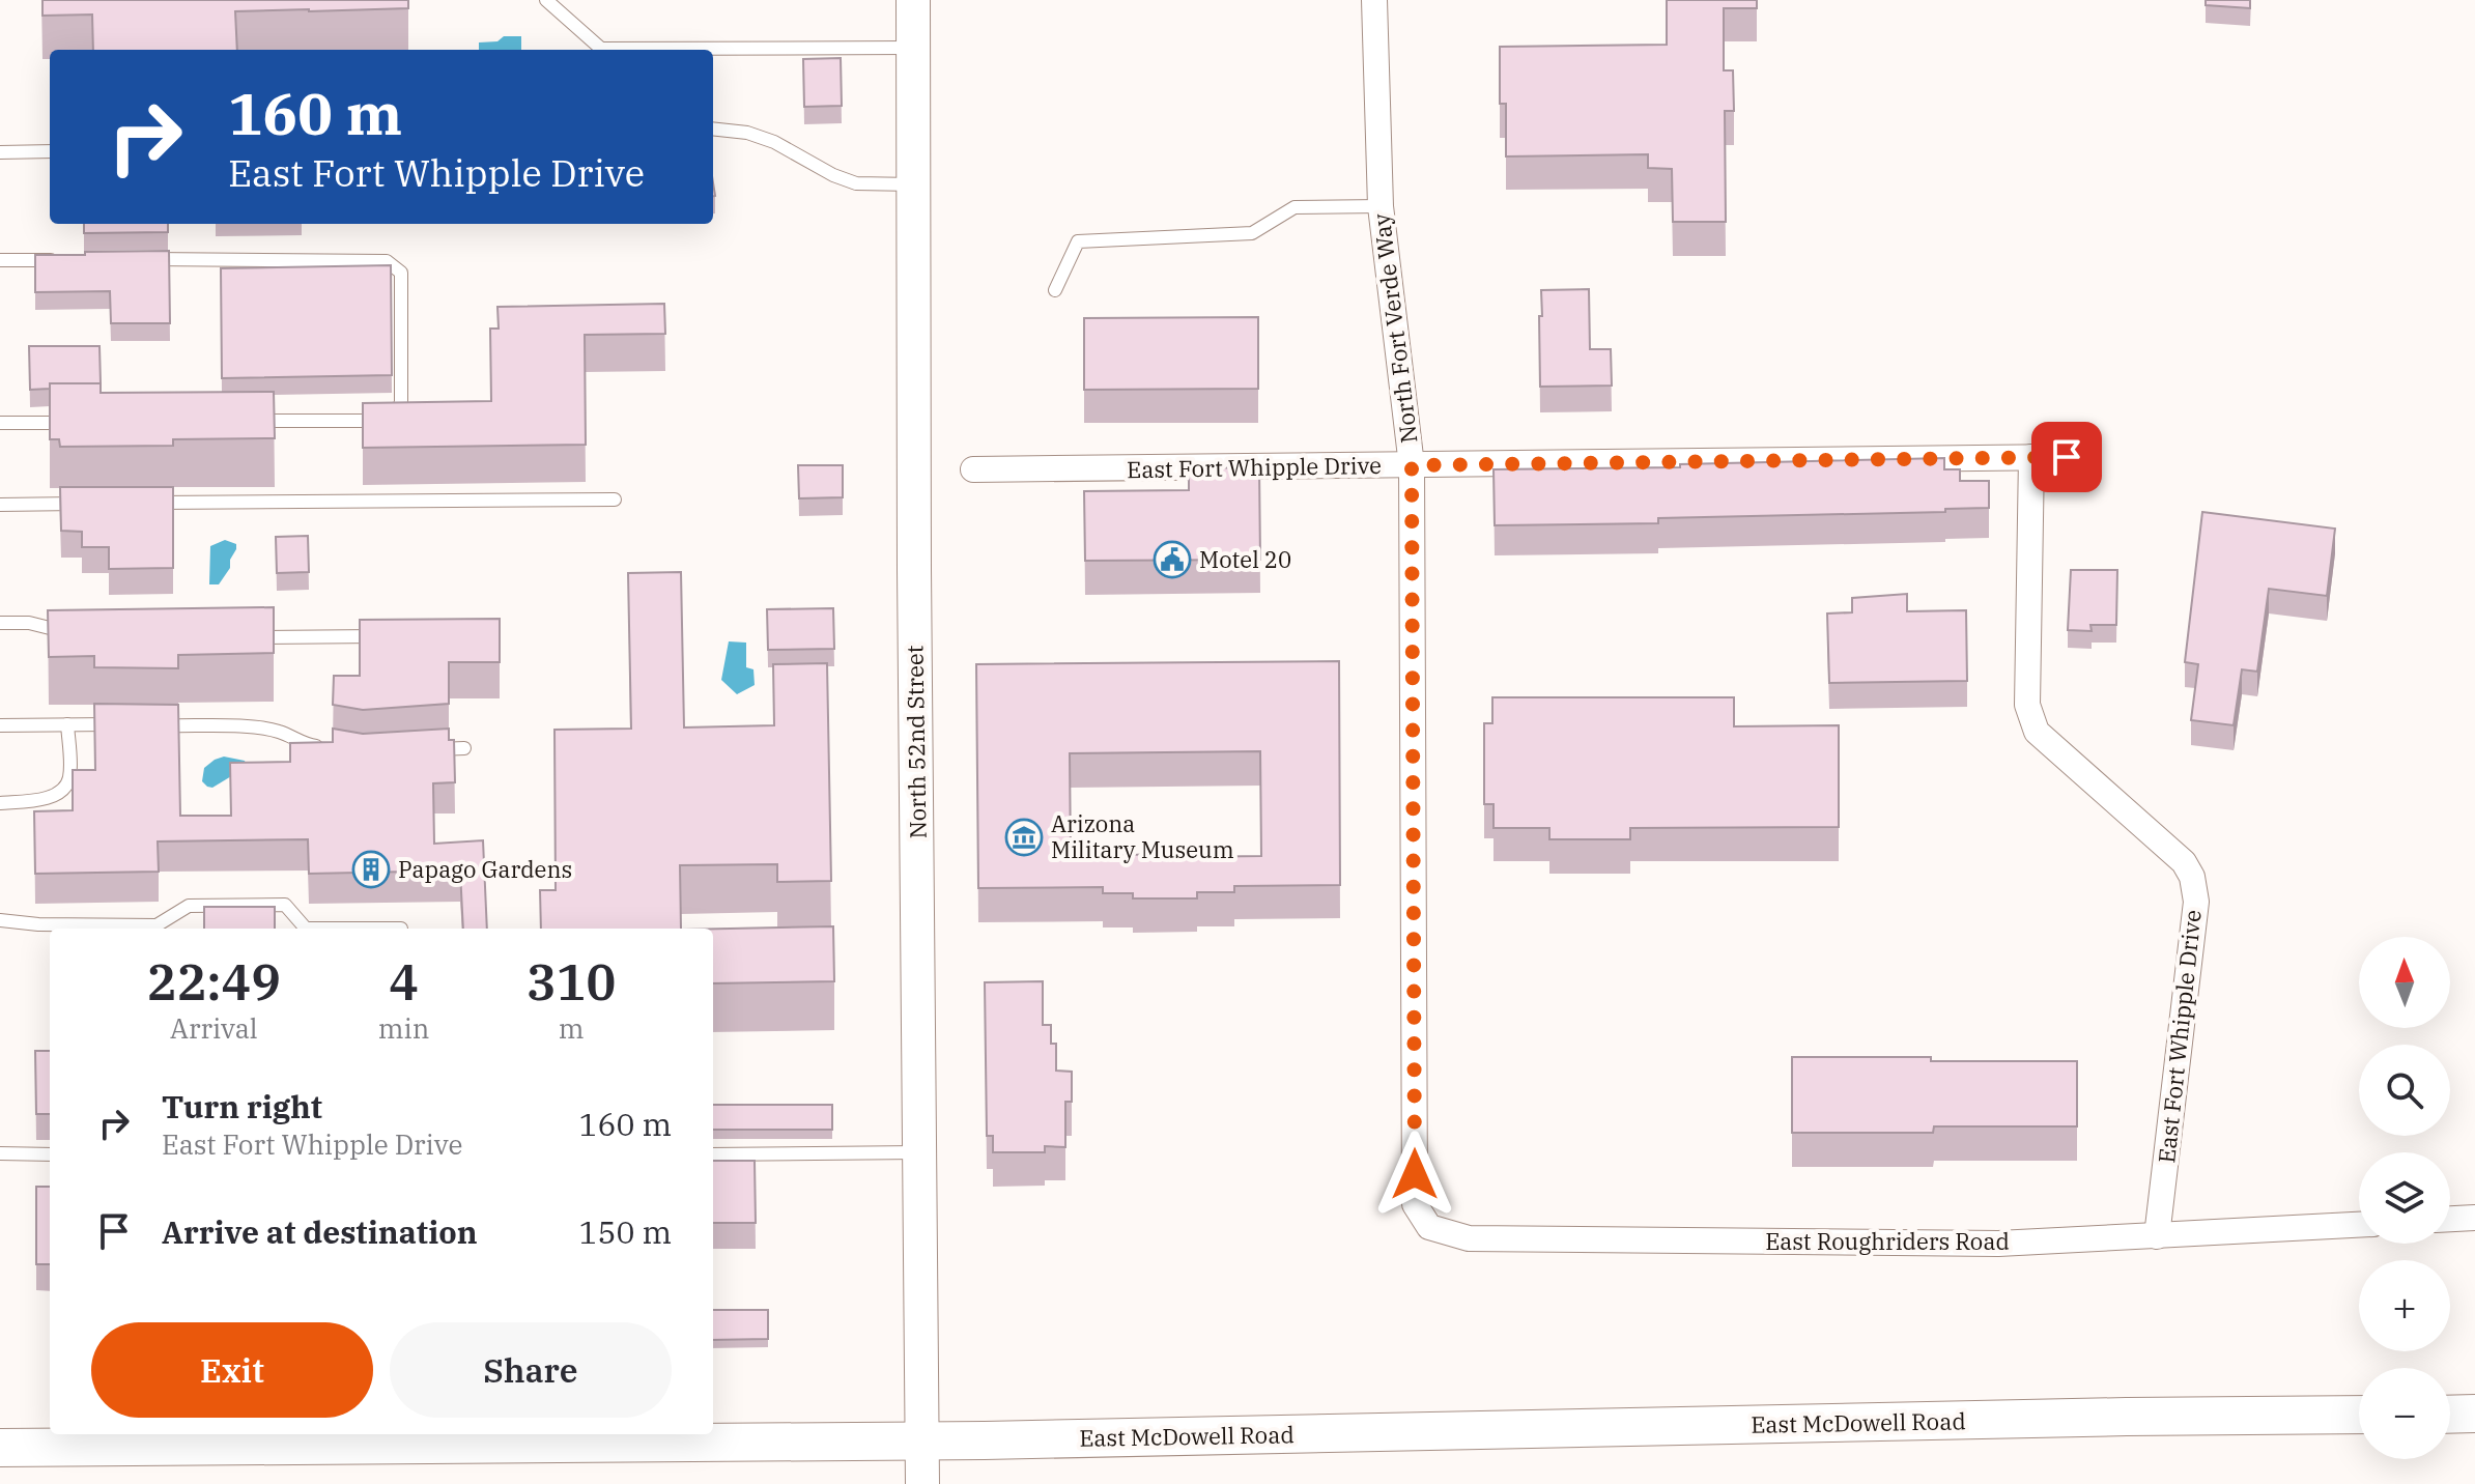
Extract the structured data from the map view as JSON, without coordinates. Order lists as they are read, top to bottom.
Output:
{
  "streets": {
    "main road": ["North 52nd Street", "East McDowell Road"],
    "street": ["North Fort Verde Way", "East Fort Whipple Drive", "East Roughriders Road"]
  },
  "crossings": [
    ["North Fort Verde Way", "East Fort Whipple Drive"],
    ["North Fort Verde Way", "East Roughriders Road"],
    ["East Fort Whipple Drive", "East Roughriders Road"],
    ["North 52nd Street", "East McDowell Road"]
  ],
  "places": {
    "public building": ["Motel 20"],
    "museum": ["Arizona Military Museum"],
    "building": ["Papago Gardens"]
  },
  "north": "top",
  "page": {
    "turn": ["160 m", "East Fort Whipple Drive"],
    "eta": [
      "22:49",
      "Arrival",
      "4",
      "min",
      "310",
      "m"
    ],
    "map_buttons": ["+", "−"],
    "list": [
      {
        "name": "Turn right",
        "note": "East Fort Whipple Drive",
        "value": "160 m"
      },
      {
        "name": "Arrive at destination",
        "value": "150 m"
      }
    ],
    "buttons": ["Exit", "Share"]
  }
}
